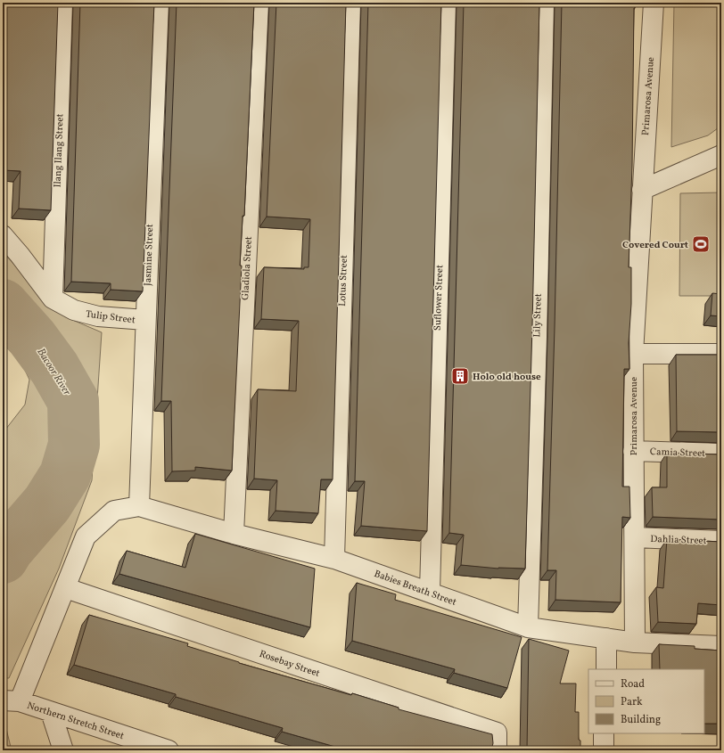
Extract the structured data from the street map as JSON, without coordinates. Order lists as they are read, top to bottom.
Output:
{
  "streets": {
    "street": [
      "Primarosa Avenue",
      "Ilang Ilang Street",
      "Jasmine Street",
      "Gladiola Street",
      "Lotus Street",
      "Suflower Street",
      "Lily Street",
      "Tulip Street",
      "Camia Street",
      "Dahlia Street",
      "Babies Breath Street",
      "Rosebay Street",
      "Northern Stretch Street"
    ]
  },
  "crossings": [
    ["Primarosa Avenue", "Camia Street"],
    ["Primarosa Avenue", "Dahlia Street"],
    ["Primarosa Avenue", "Babies Breath Street"],
    ["Ilang Ilang Street", "Tulip Street"],
    ["Jasmine Street", "Tulip Street"],
    ["Jasmine Street", "Babies Breath Street"],
    ["Gladiola Street", "Babies Breath Street"],
    ["Lotus Street", "Babies Breath Street"],
    ["Suflower Street", "Babies Breath Street"],
    ["Lily Street", "Babies Breath Street"],
    ["Babies Breath Street", "Rosebay Street"]
  ],
  "water": ["Bacoor River"],
  "places": {
    "sports": ["Covered Court"],
    "building": ["Holo old house"]
  },
  "legend": ["Road", "Park", "Building"]
}
